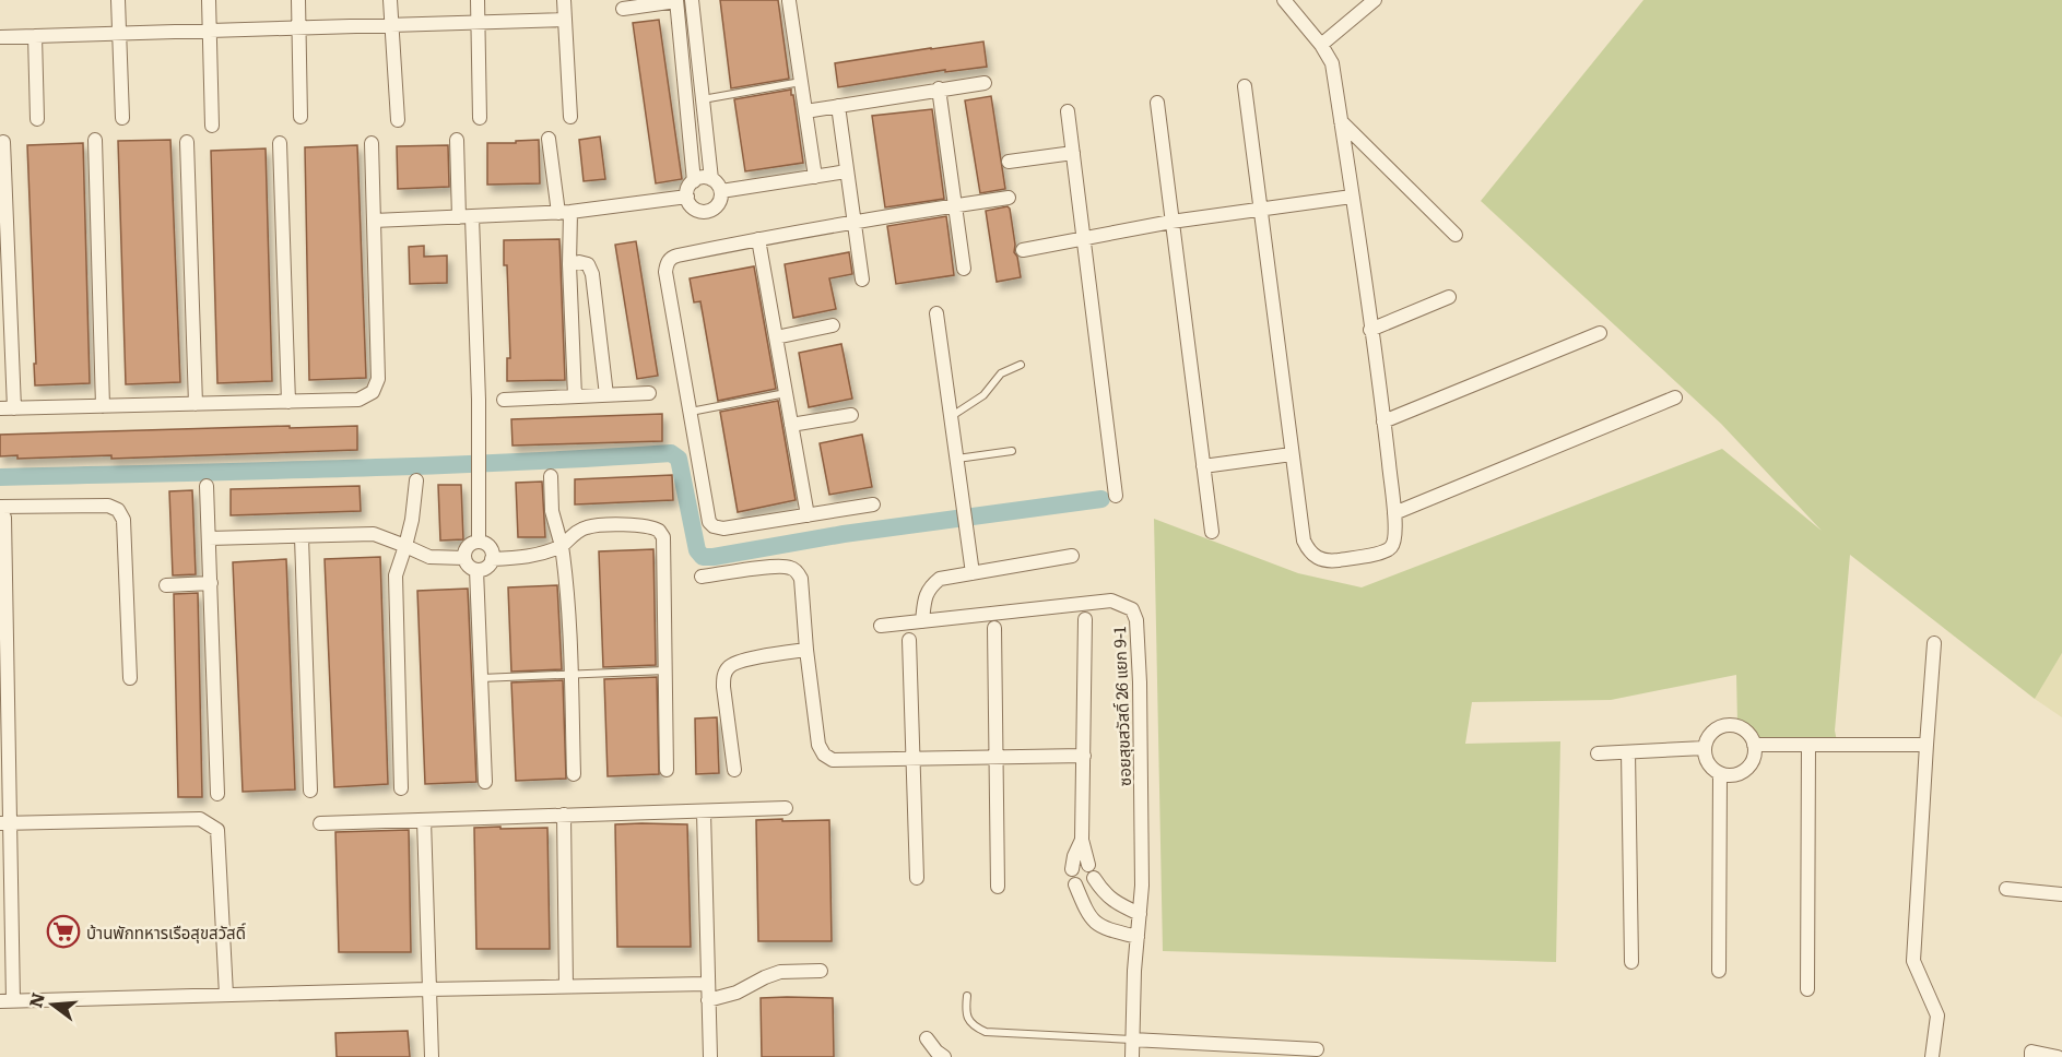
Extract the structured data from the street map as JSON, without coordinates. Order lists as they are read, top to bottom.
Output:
{
  "streets": {
    "street": ["ซอยสุขสวัสดิ์ 26 แยก 9-1"]
  },
  "places": {
    "supermarket": ["บ้านพักทหารเรือสุขสวัสดิ์"]
  },
  "north": "left"
}
